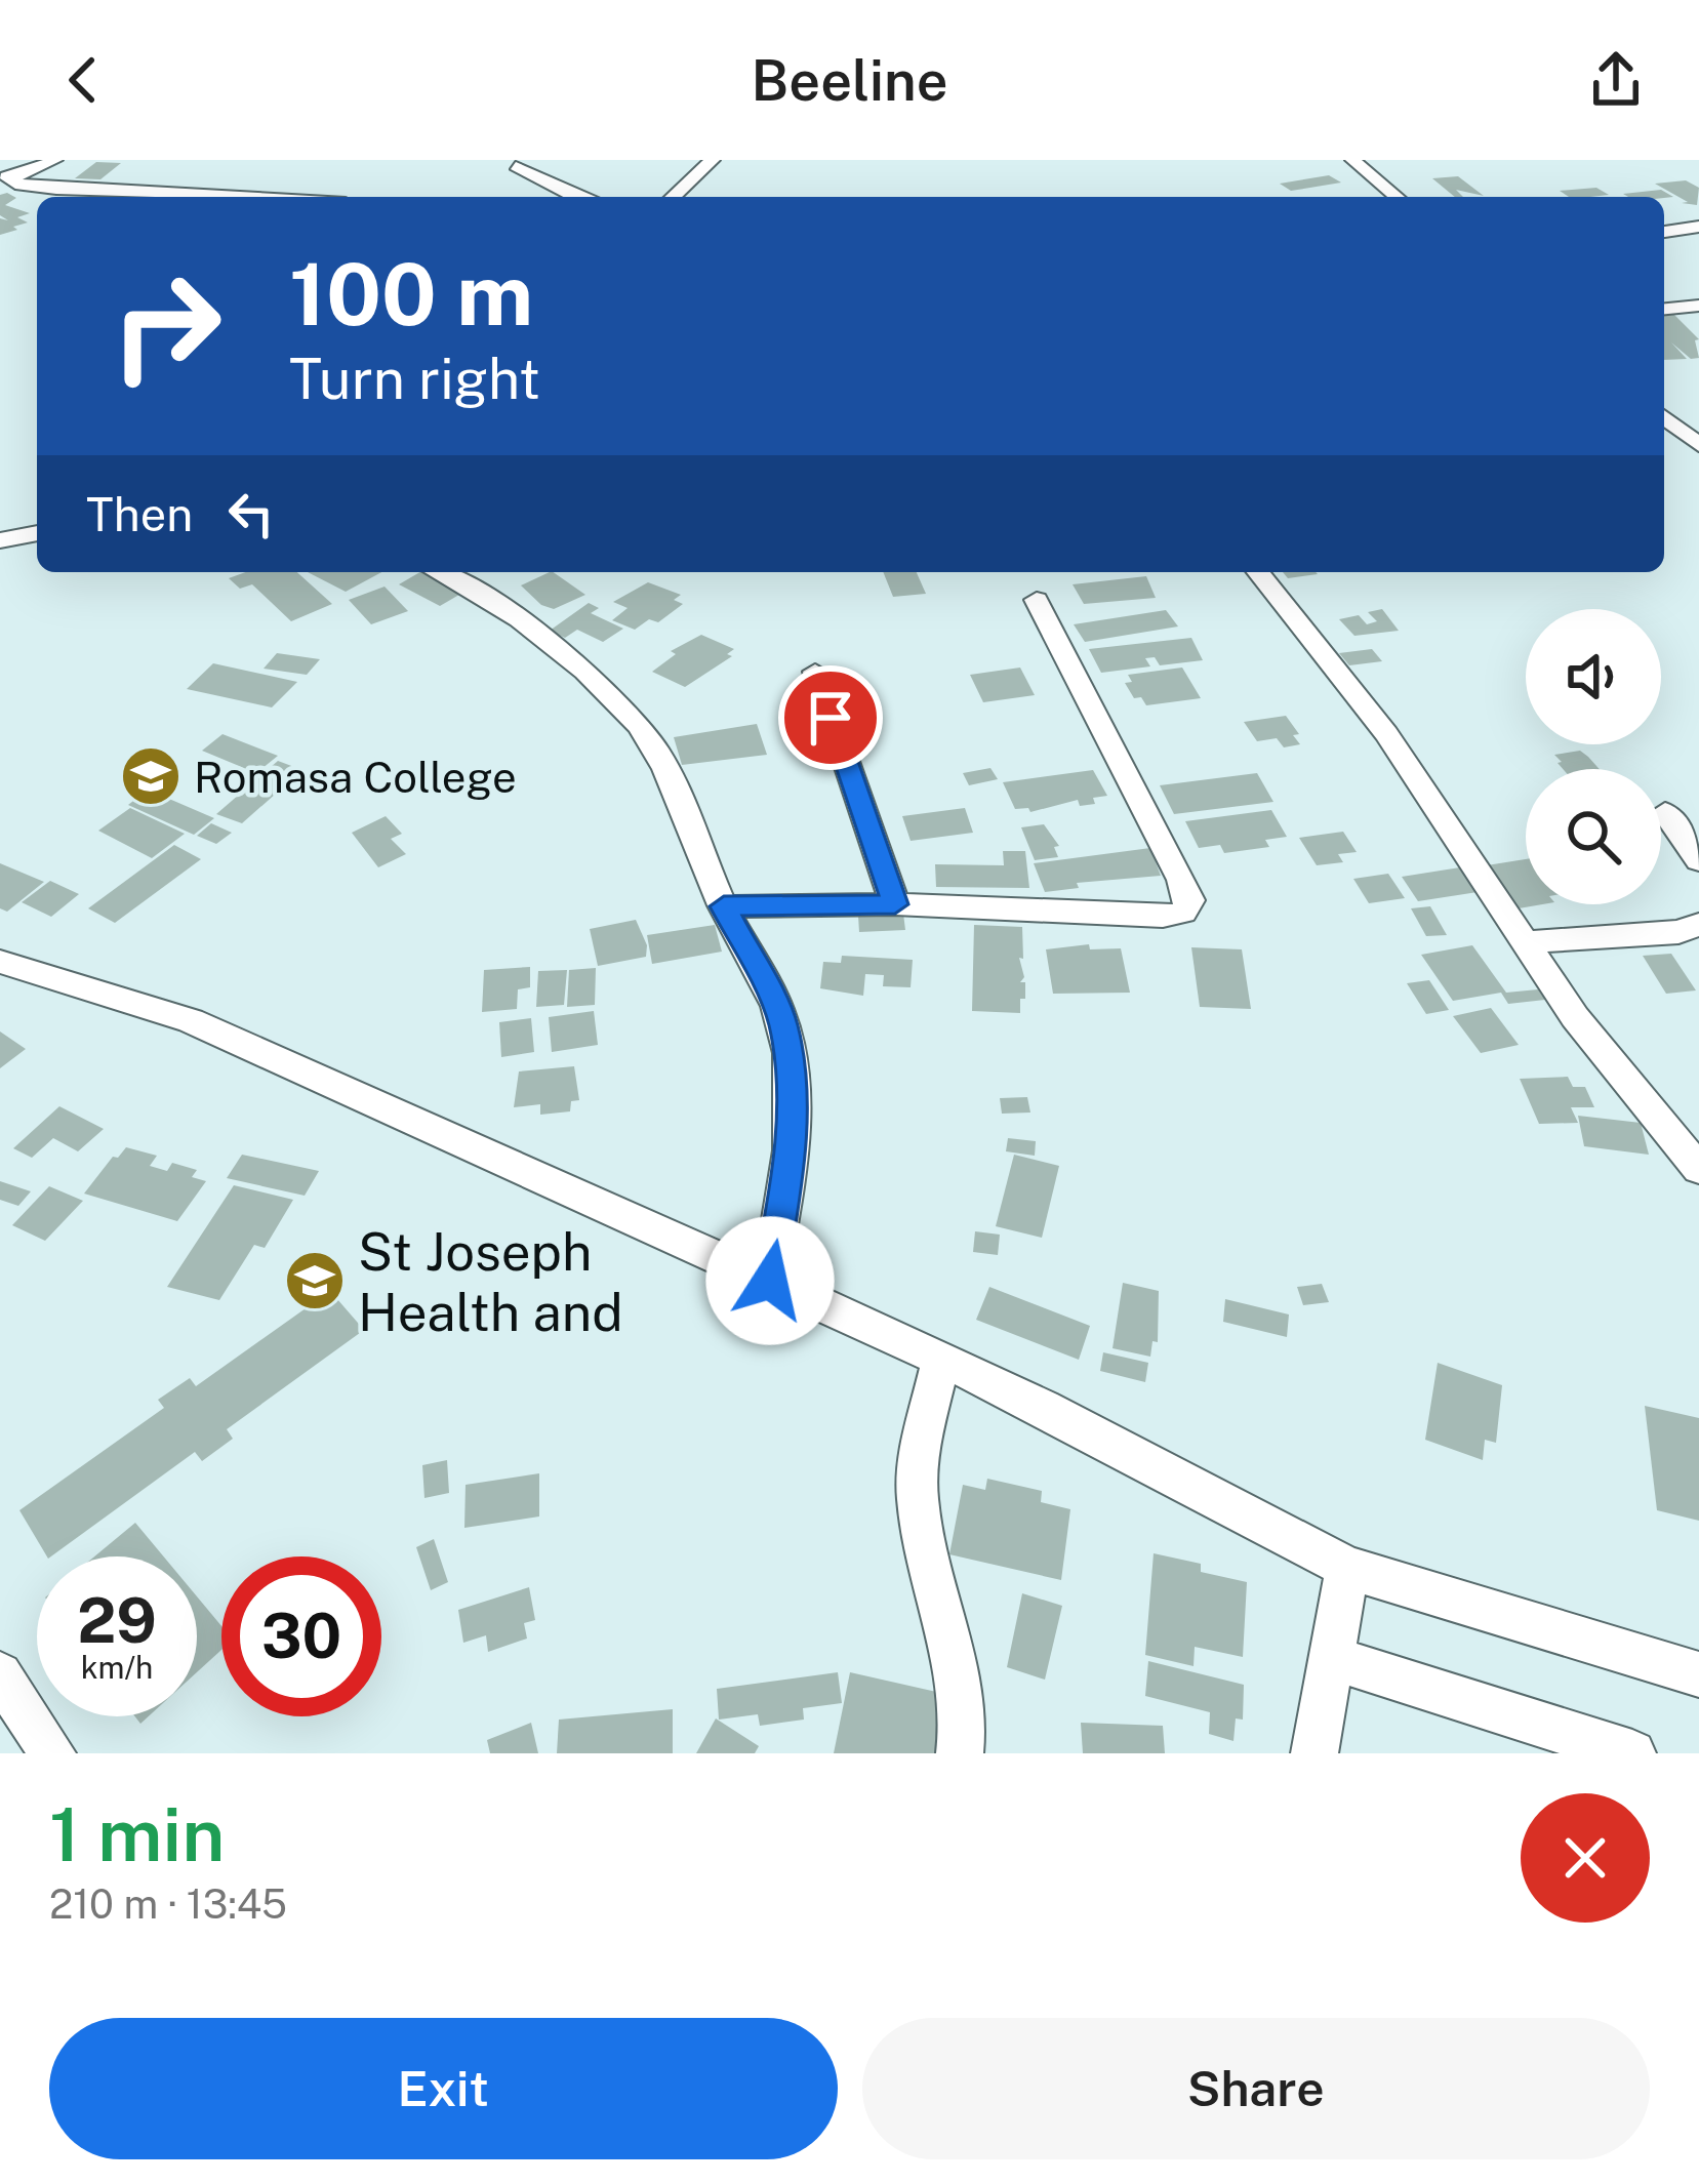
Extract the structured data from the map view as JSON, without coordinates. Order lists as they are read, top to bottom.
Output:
{
  "places": {
    "school or university": ["Romasa College", "St Joseph Health and"]
  },
  "page": {
    "header": "Beeline",
    "turn": ["100 m", "Turn right"],
    "then": "Then",
    "speed": "29 km/h",
    "limit": "30",
    "heading": ["1 min", "210 m · 13:45"],
    "buttons": ["Exit", "Share"]
  }
}
